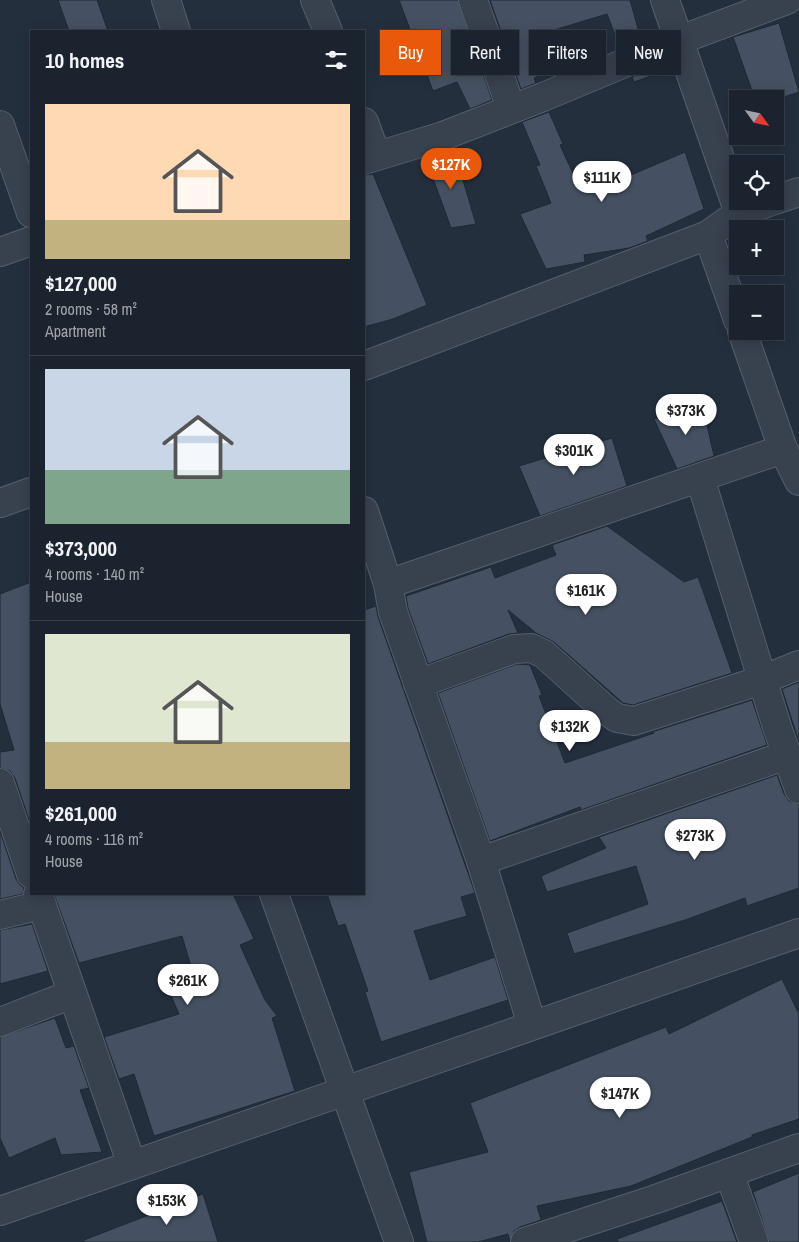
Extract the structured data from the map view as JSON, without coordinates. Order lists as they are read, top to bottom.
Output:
{
  "north": "bottom right",
  "page": {
    "chip": [
      "Buy",
      "Rent",
      "Filters",
      "New"
    ],
    "heading": "10 homes",
    "map_buttons": ["+", "−"],
    "list": [
      {
        "name": "$127,000",
        "note": "2 rooms · 58 m² · Apartment"
      },
      {
        "name": "$373,000",
        "note": "4 rooms · 140 m² · House"
      },
      {
        "name": "$261,000",
        "note": "4 rooms · 116 m² · House"
      }
    ],
    "price": [
      "$127K",
      "$111K",
      "$373K",
      "$301K",
      "$161K",
      "$132K",
      "$273K",
      "$261K",
      "$147K",
      "$153K"
    ]
  }
}
